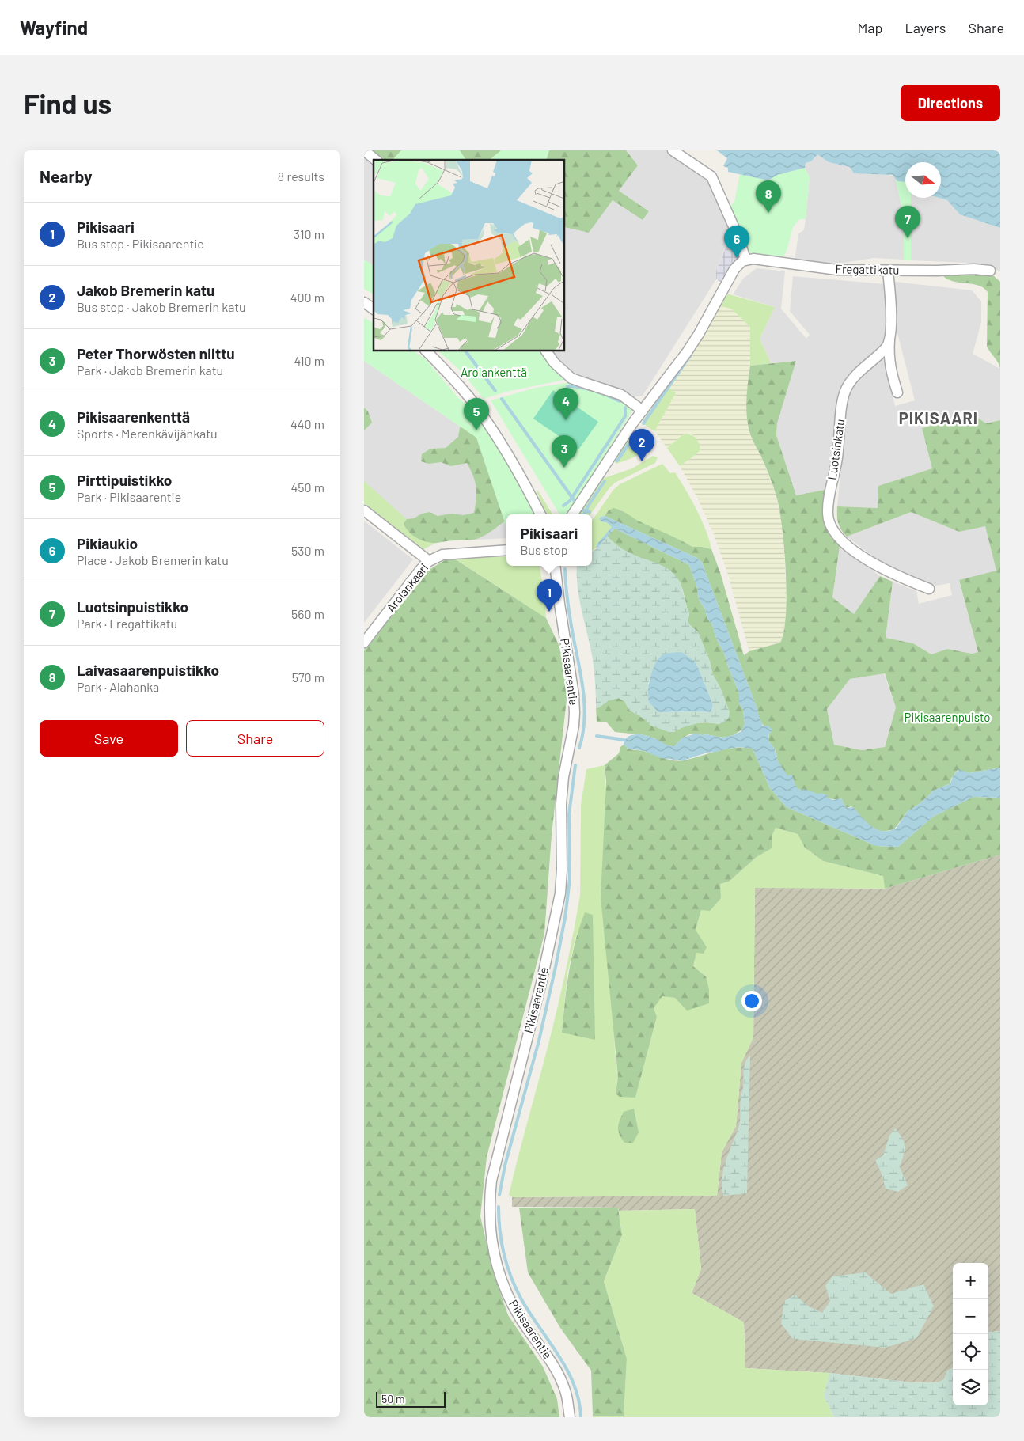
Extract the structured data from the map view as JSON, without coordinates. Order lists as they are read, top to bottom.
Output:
{
  "streets": {
    "street": [
      "Fregattikatu",
      "Luotsinkatu",
      "Arolankaari",
      "Pikisaarentie"
    ]
  },
  "districts": ["PIKISAARI"],
  "parks": ["Arolankenttä", "Pikisaarenpuisto"],
  "scale_bar": "50 m",
  "north": "right",
  "page": {
    "header": "Wayfind",
    "nav": ["Map", "Layers", "Share"],
    "buttons": [
      "Directions",
      ["Save", "Share"]
    ],
    "title": "Find us",
    "heading": ["Nearby", "8 results"],
    "pins": [
      "8",
      "7",
      "6",
      "4",
      "5",
      "2",
      "3",
      "1"
    ],
    "list": [
      {
        "mark": "1",
        "name": "Pikisaari",
        "note": "Bus stop · Pikisaarentie",
        "value": "310 m"
      },
      {
        "mark": "2",
        "name": "Jakob Bremerin katu",
        "note": "Bus stop · Jakob Bremerin katu",
        "value": "400 m"
      },
      {
        "mark": "3",
        "name": "Peter Thorwösten niittu",
        "note": "Park · Jakob Bremerin katu",
        "value": "410 m"
      },
      {
        "mark": "4",
        "name": "Pikisaarenkenttä",
        "note": "Sports · Merenkävijänkatu",
        "value": "440 m"
      },
      {
        "mark": "5",
        "name": "Pirttipuistikko",
        "note": "Park · Pikisaarentie",
        "value": "450 m"
      },
      {
        "mark": "6",
        "name": "Pikiaukio",
        "note": "Place · Jakob Bremerin katu",
        "value": "530 m"
      },
      {
        "mark": "7",
        "name": "Luotsinpuistikko",
        "note": "Park · Fregattikatu",
        "value": "560 m"
      },
      {
        "mark": "8",
        "name": "Laivasaarenpuistikko",
        "note": "Park · Alahanka",
        "value": "570 m"
      }
    ],
    "popup": ["Pikisaari", "Bus stop"],
    "map_buttons": ["+", "−"],
    "scale": "50 m"
  }
}
